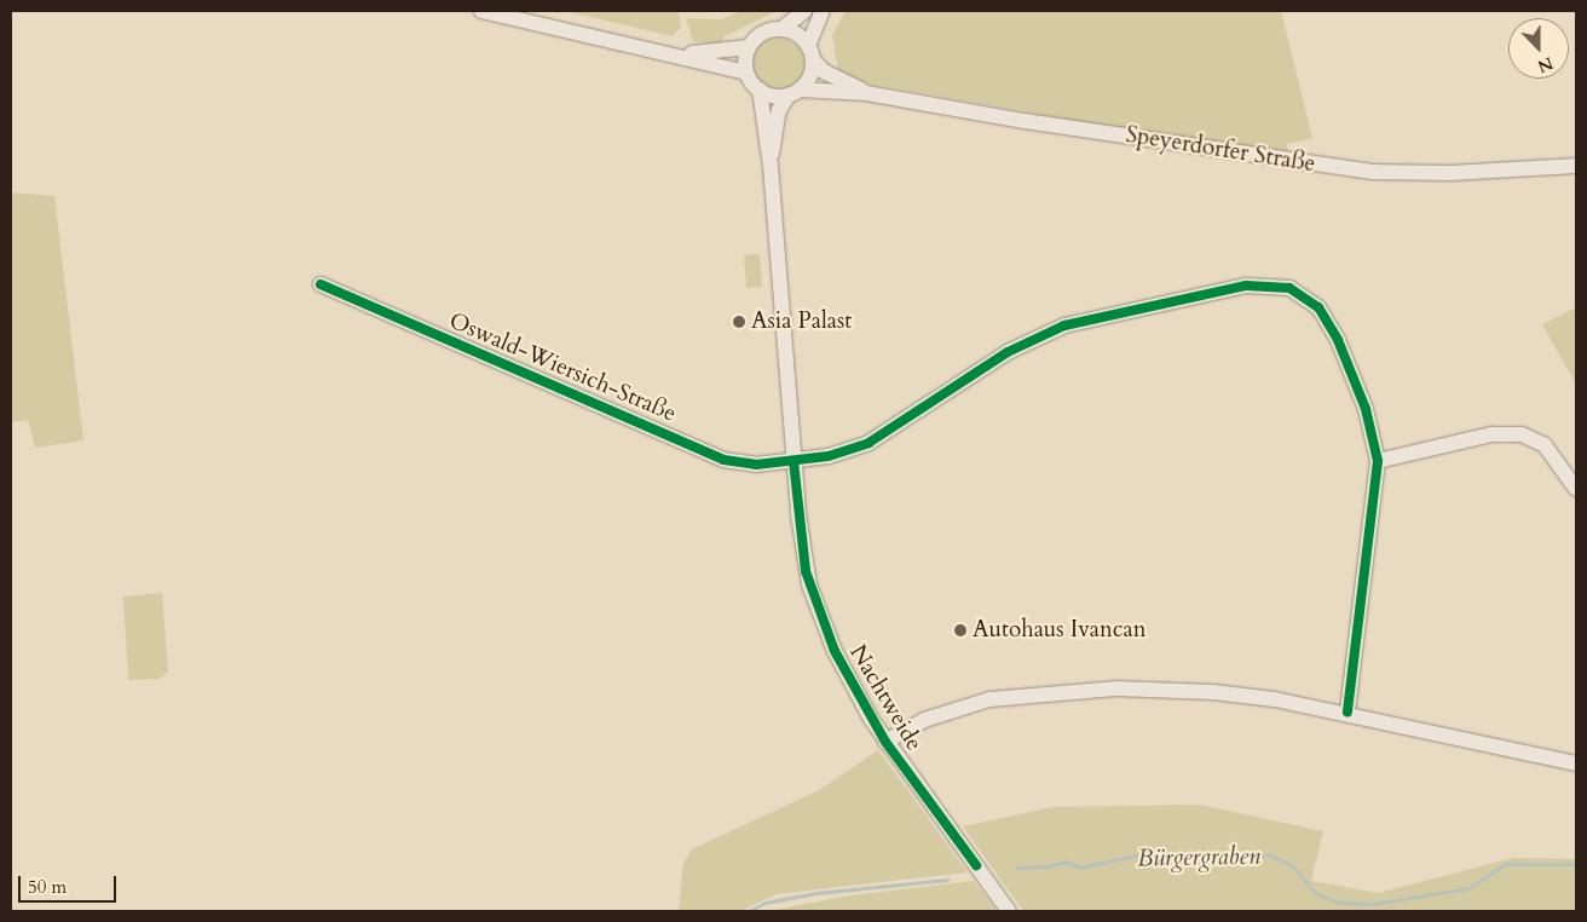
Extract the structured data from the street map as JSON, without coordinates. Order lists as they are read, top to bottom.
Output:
{
  "streets": {
    "street": ["Speyerdorfer Straße", "Oswald-Wiersich-Straße", "Nachtweide"]
  },
  "crossings": [
    ["Speyerdorfer Straße", "Nachtweide"],
    ["Oswald-Wiersich-Straße", "Nachtweide"]
  ],
  "water": ["Bürgergraben"],
  "places": ["Asia Palast", "Autohaus Ivancan"],
  "scale_bar": "50 m",
  "north": "bottom"
}
